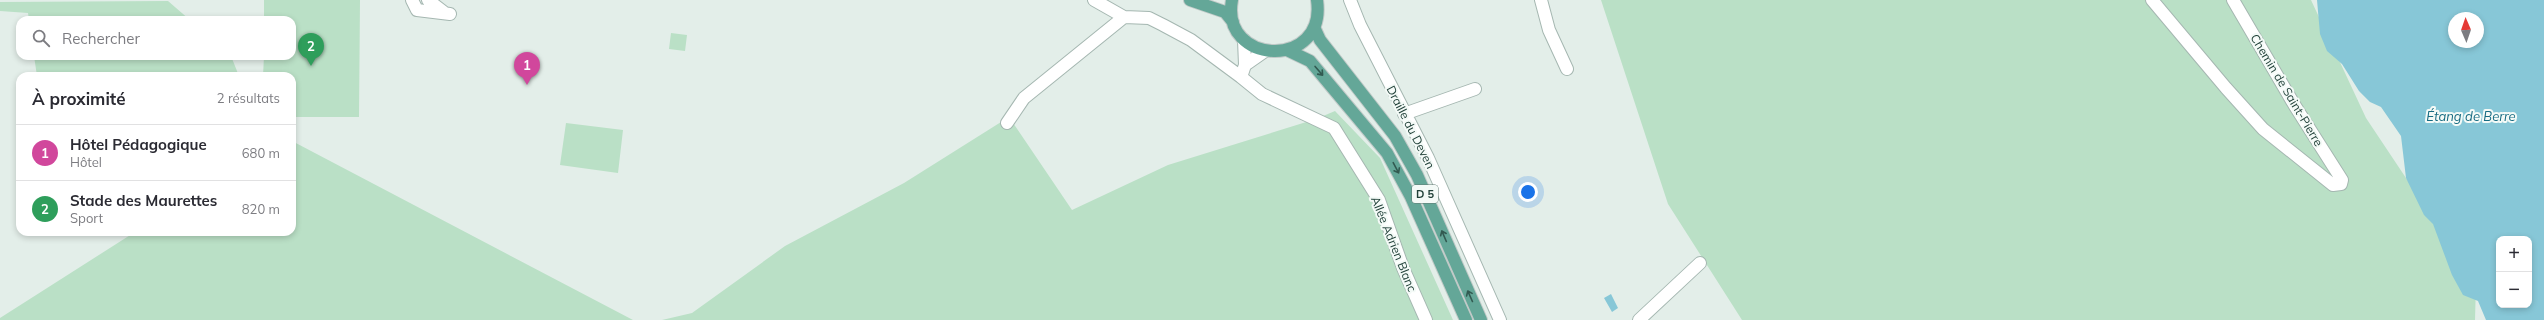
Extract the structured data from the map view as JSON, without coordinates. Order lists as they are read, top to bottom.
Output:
{
  "streets": {
    "main road": ["D 5"],
    "street": ["Chemin de Saint-Pierre", "Draille du Deven", "Allée Adrien Blanc"]
  },
  "water": ["Étang de Berre"],
  "north": "top",
  "page": {
    "search": "Rechercher",
    "pins": ["2", "1"],
    "heading": ["À proximité", "2 résultats"],
    "list": [
      {
        "mark": "1",
        "name": "Hôtel Pédagogique",
        "note": "Hôtel",
        "value": "680 m"
      },
      {
        "mark": "2",
        "name": "Stade des Maurettes",
        "note": "Sport",
        "value": "820 m"
      }
    ],
    "map_buttons": ["+", "−"]
  }
}
